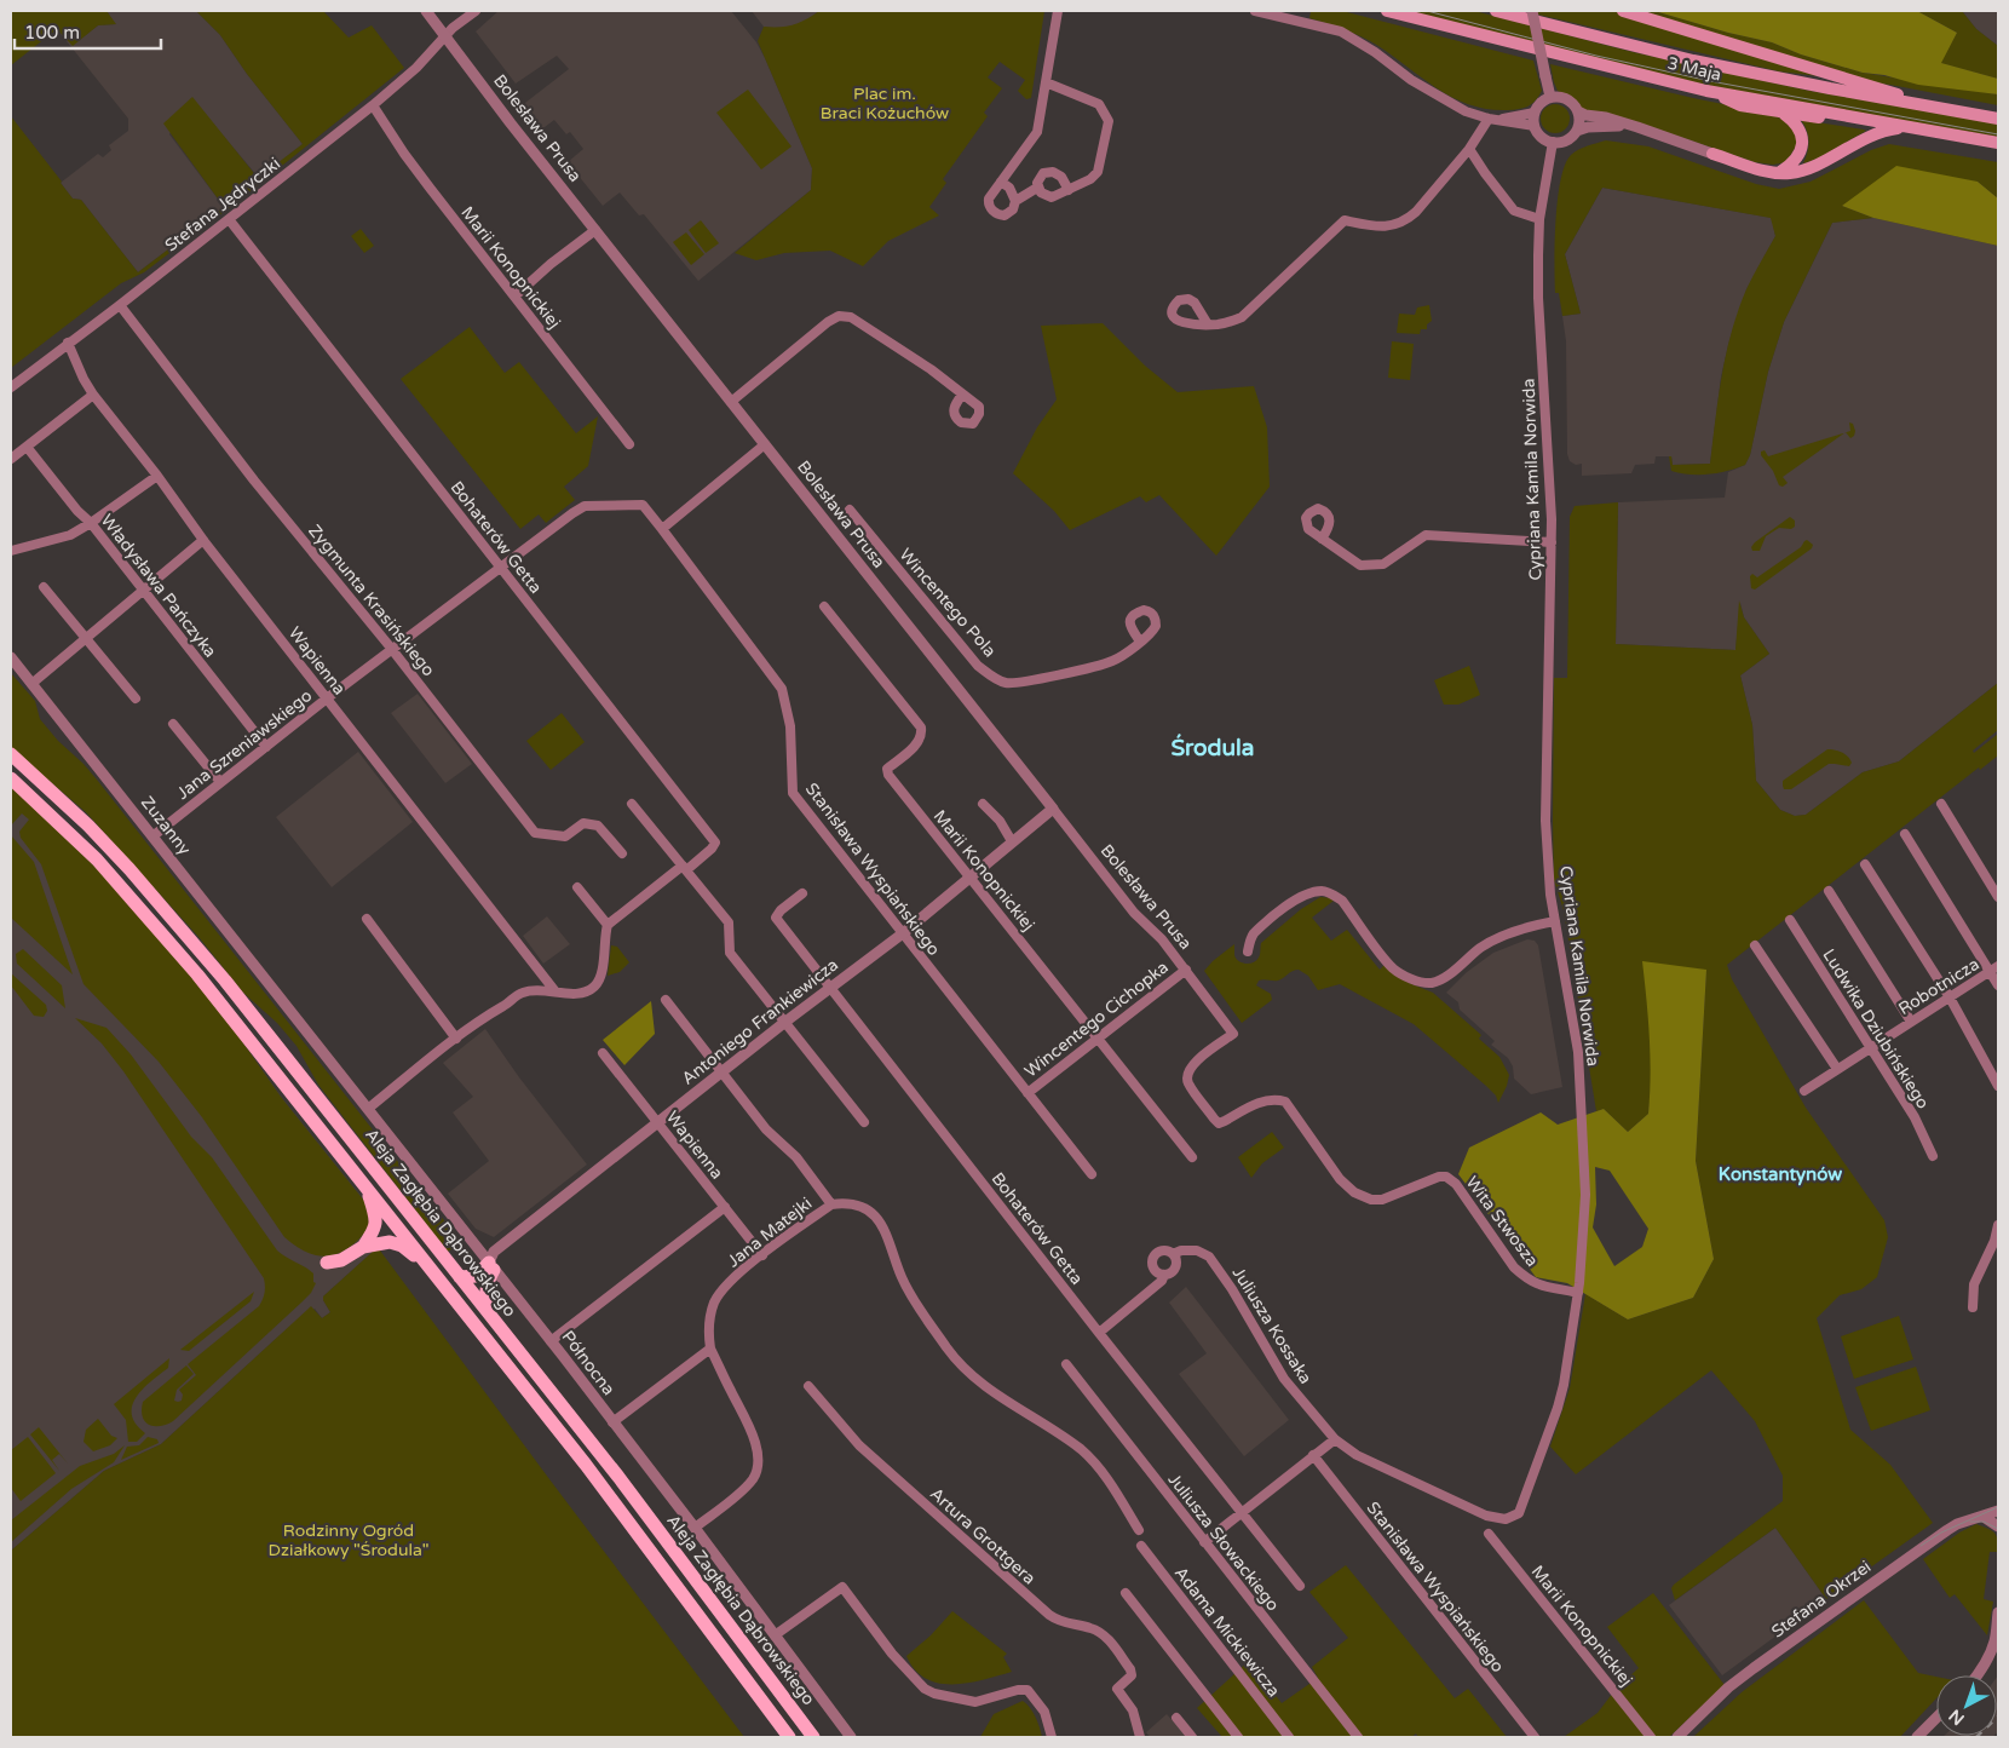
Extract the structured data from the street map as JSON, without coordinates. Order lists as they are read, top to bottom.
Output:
{
  "streets": {
    "main road": ["3 Maja", "Aleja Zagłębia Dąbrowskiego"],
    "street": [
      "Bolesława Prusa",
      "Stefana Jędryczki",
      "Marii Konopnickiej",
      "Cypriana Kamila Norwida",
      "Bohaterów Getta",
      "Władysława Pańczyka",
      "Zygmunta Krasińskiego",
      "Wincentego Pola",
      "Wapienna",
      "Jana Szreniawskiego",
      "Zuzanny",
      "Stanisława Wyspiańskiego",
      "Robotnicza",
      "Wincentego Cichopka",
      "Antoniego Frankiewicza",
      "Ludwika Dziubińskiego",
      "Wita Stwosza",
      "Jana Matejki",
      "Juliusza Kossaka",
      "Północna",
      "Artura Grottgera",
      "Juliusza Słowackiego",
      "Stefana Okrzei",
      "Adama Mickiewicza"
    ]
  },
  "crossings": [
    ["Bolesława Prusa", "Stefana Jędryczki"],
    ["Bolesława Prusa", "Wincentego Cichopka"],
    ["Bolesława Prusa", "Antoniego Frankiewicza"],
    ["Bolesława Prusa", "Wita Stwosza"],
    ["Stefana Jędryczki", "Marii Konopnickiej"],
    ["Stefana Jędryczki", "Bohaterów Getta"],
    ["Stefana Jędryczki", "Zygmunta Krasińskiego"],
    ["Stefana Jędryczki", "Wapienna"],
    ["Marii Konopnickiej", "Wincentego Cichopka"],
    ["Marii Konopnickiej", "Antoniego Frankiewicza"],
    ["Cypriana Kamila Norwida", "Wita Stwosza"],
    ["Cypriana Kamila Norwida", "Juliusza Kossaka"],
    ["Bohaterów Getta", "Jana Szreniawskiego"],
    ["Bohaterów Getta", "Stanisława Wyspiańskiego"],
    ["Bohaterów Getta", "Antoniego Frankiewicza"],
    ["Władysława Pańczyka", "Jana Szreniawskiego"],
    ["Zygmunta Krasińskiego", "Jana Szreniawskiego"],
    ["Wapienna", "Jana Szreniawskiego"],
    ["Wapienna", "Antoniego Frankiewicza"],
    ["Wapienna", "Jana Matejki"],
    ["Jana Szreniawskiego", "Zuzanny"],
    ["Jana Szreniawskiego", "Stanisława Wyspiańskiego"],
    ["Zuzanny", "Północna"],
    ["Stanisława Wyspiańskiego", "Wincentego Cichopka"],
    ["Stanisława Wyspiańskiego", "Antoniego Frankiewicza"],
    ["Robotnicza", "Ludwika Dziubińskiego"],
    ["Antoniego Frankiewicza", "Północna"],
    ["Jana Matejki", "Północna"]
  ],
  "districts": ["Środula", "Konstantynów"],
  "parks": ["Plac im. Braci Kożuchów", "Rodzinny Ogród Działkowy \"Środula\""],
  "scale_bar": "100 m",
  "north": "bottom left"
}
